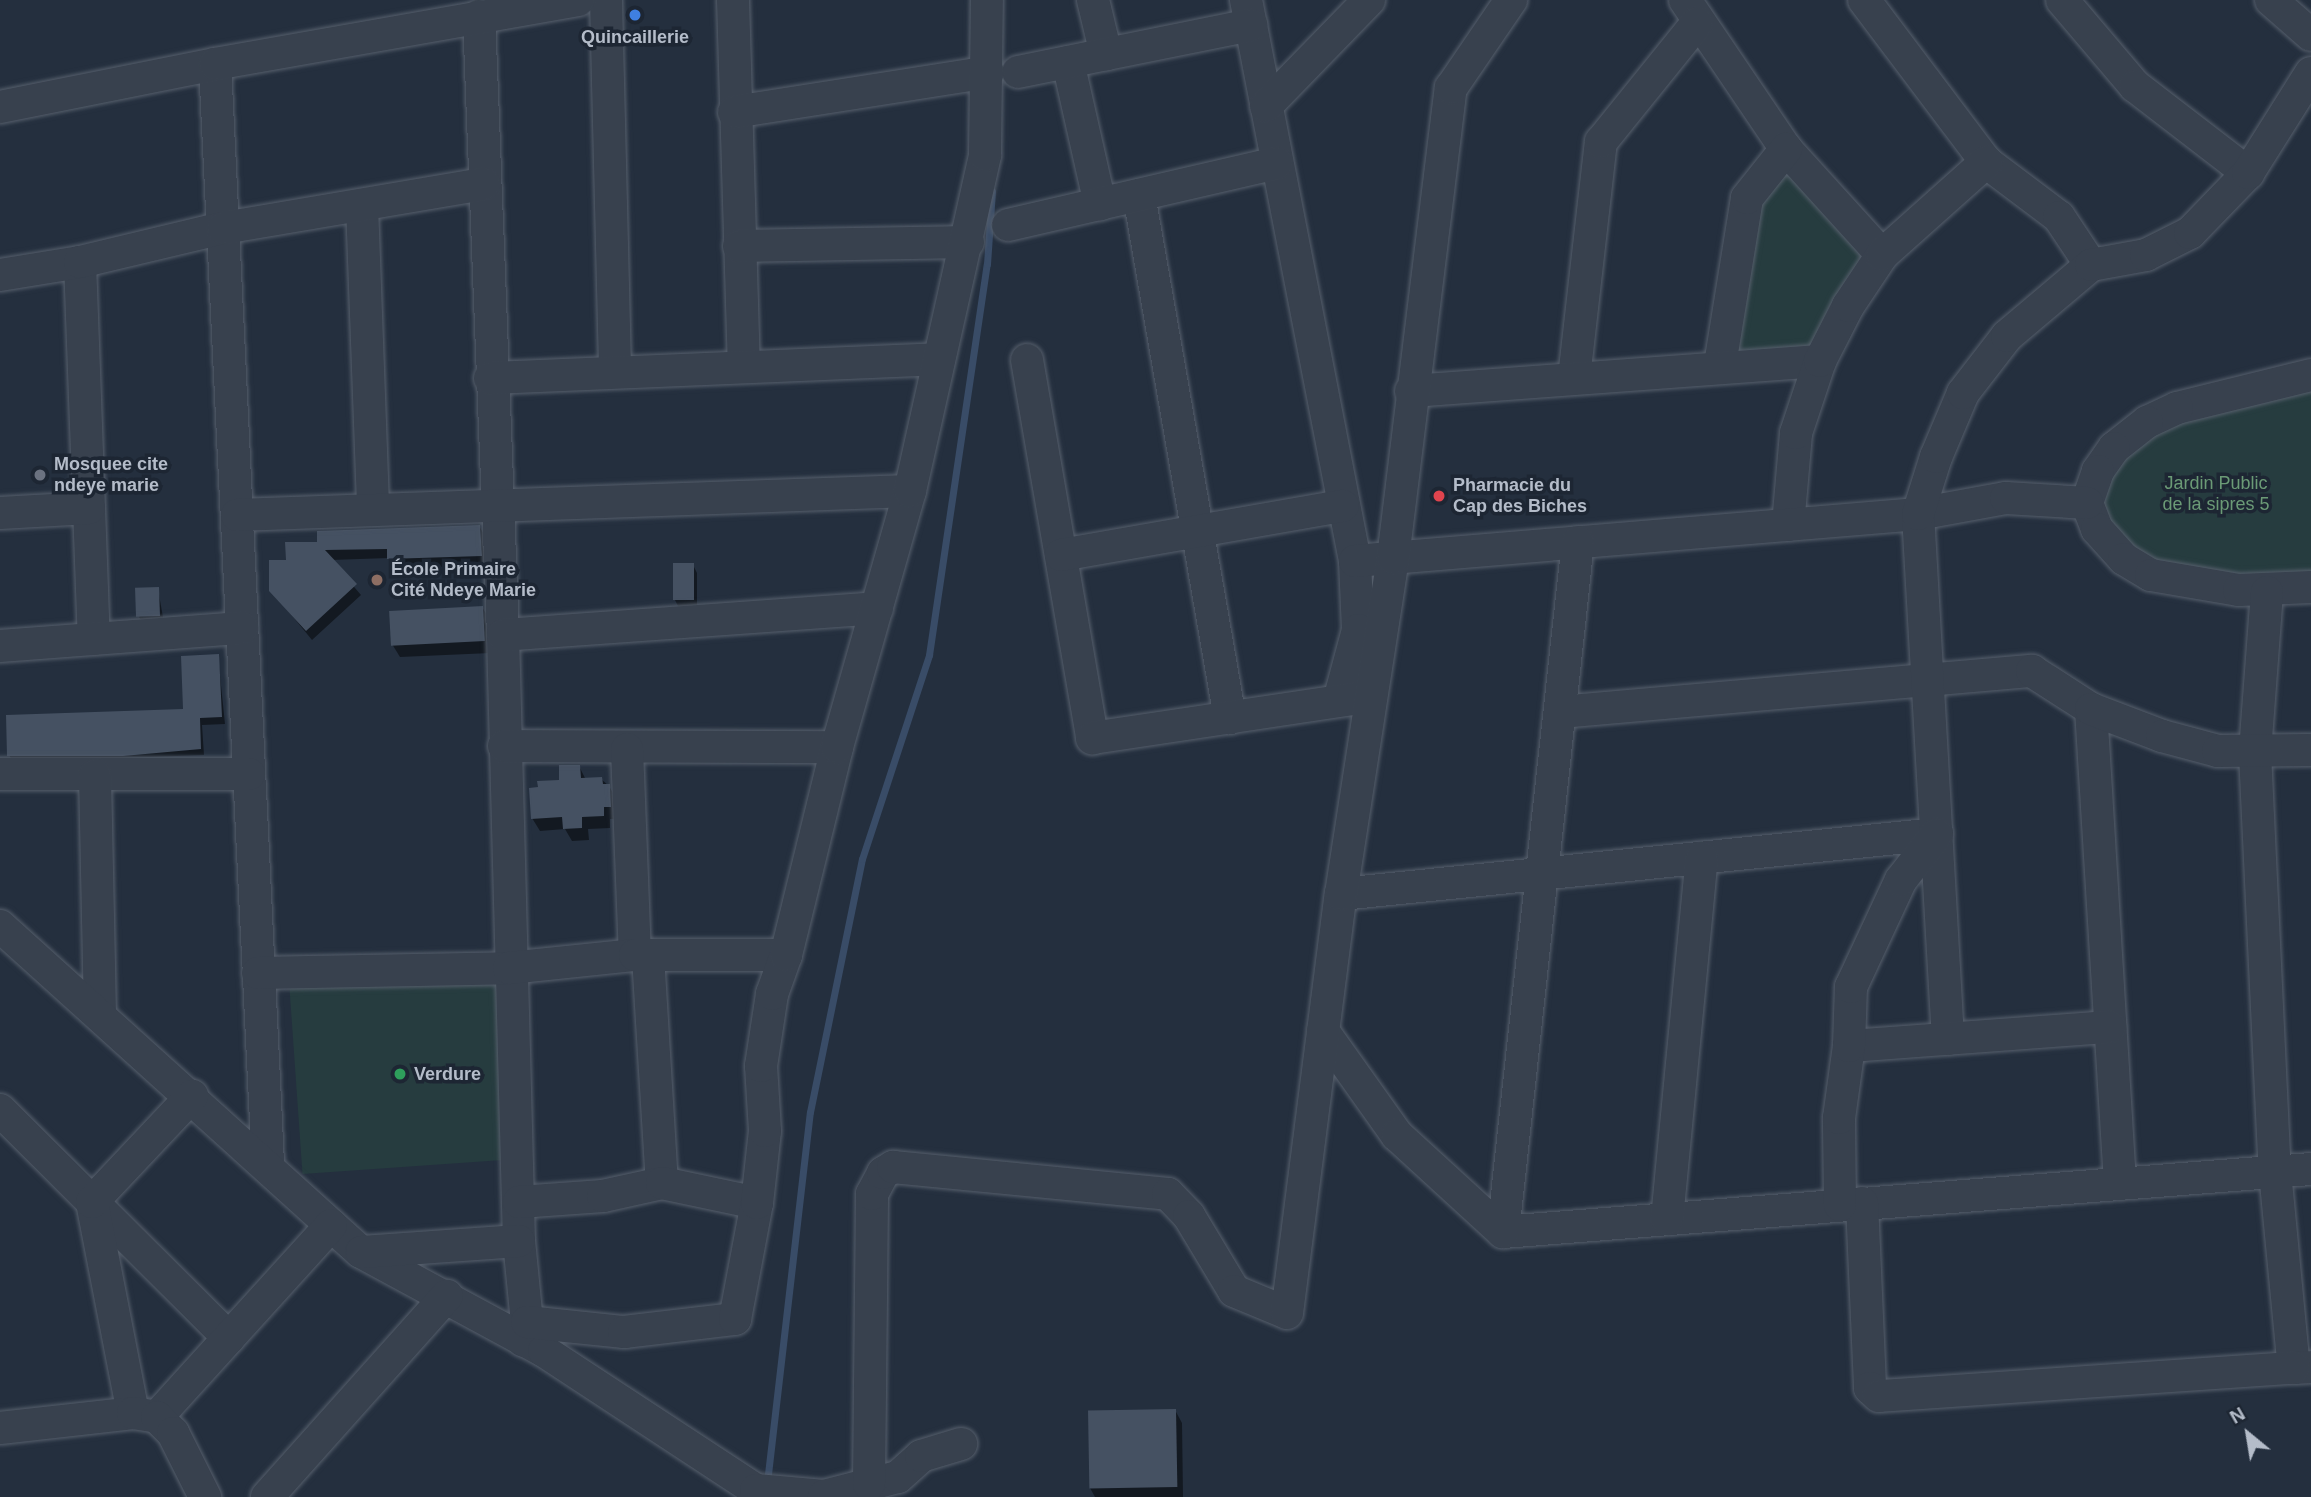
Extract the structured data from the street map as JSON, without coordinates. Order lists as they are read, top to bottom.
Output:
{
  "parks": ["Jardin Public de la sipres 5"],
  "places": [
    "Quincaillerie",
    "Mosquee cite ndeye marie",
    "Pharmacie du Cap des Biches",
    "École Primaire Cité Ndeye Marie",
    "Verdure"
  ],
  "north": "top left"
}
